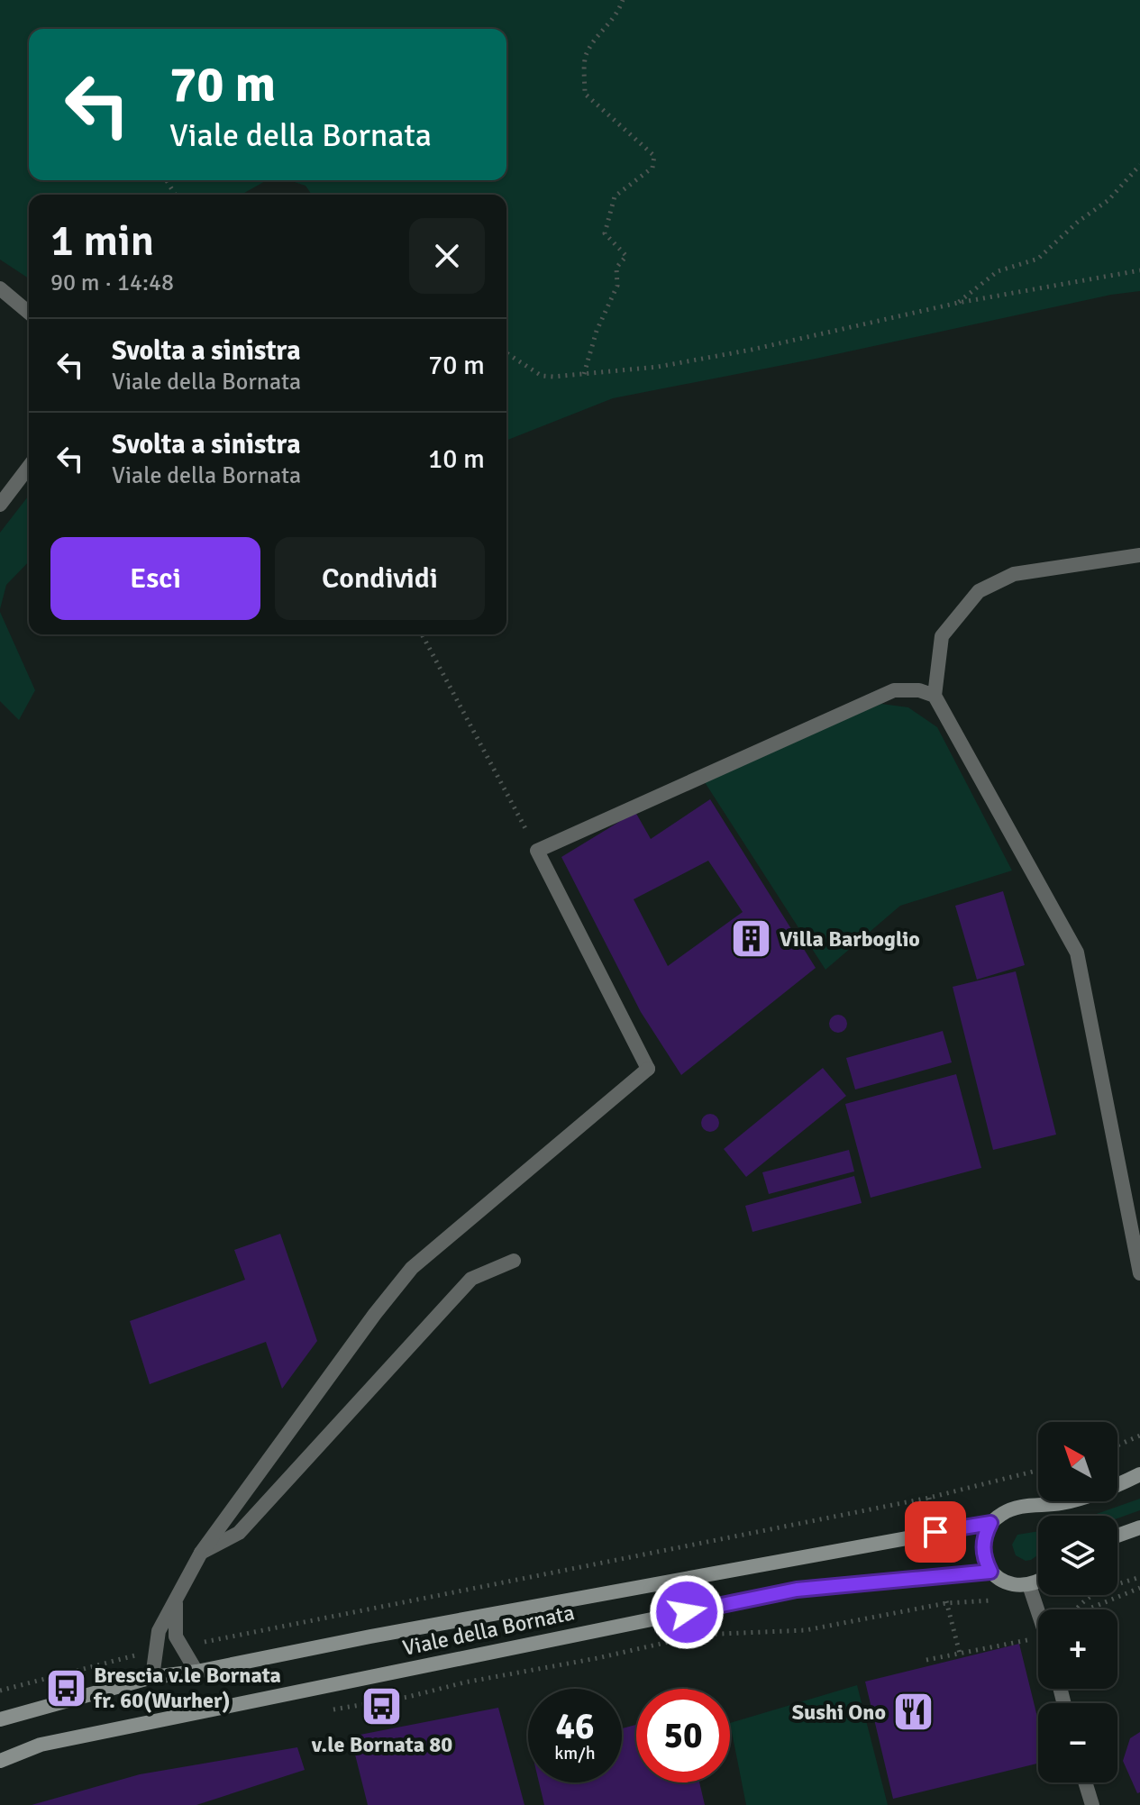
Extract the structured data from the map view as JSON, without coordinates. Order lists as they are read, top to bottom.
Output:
{
  "streets": {
    "main road": ["Viale della Bornata"]
  },
  "places": {
    "building": ["Villa Barboglio"],
    "bus stop": ["Brescia v.le Bornata fr. 60(Wurher)", "v.le Bornata 80"],
    "restaurant": ["Sushi Ono"]
  },
  "north": "top left",
  "page": {
    "turn": ["70 m", "Viale della Bornata"],
    "heading": ["1 min", "90 m · 14:48"],
    "list": [
      {
        "name": "Svolta a sinistra",
        "note": "Viale della Bornata",
        "value": "70 m"
      },
      {
        "name": "Svolta a sinistra",
        "note": "Viale della Bornata",
        "value": "10 m"
      }
    ],
    "buttons": ["Esci", "Condividi"],
    "map_buttons": ["+", "−"],
    "speed": "46 km/h",
    "limit": "50"
  }
}
